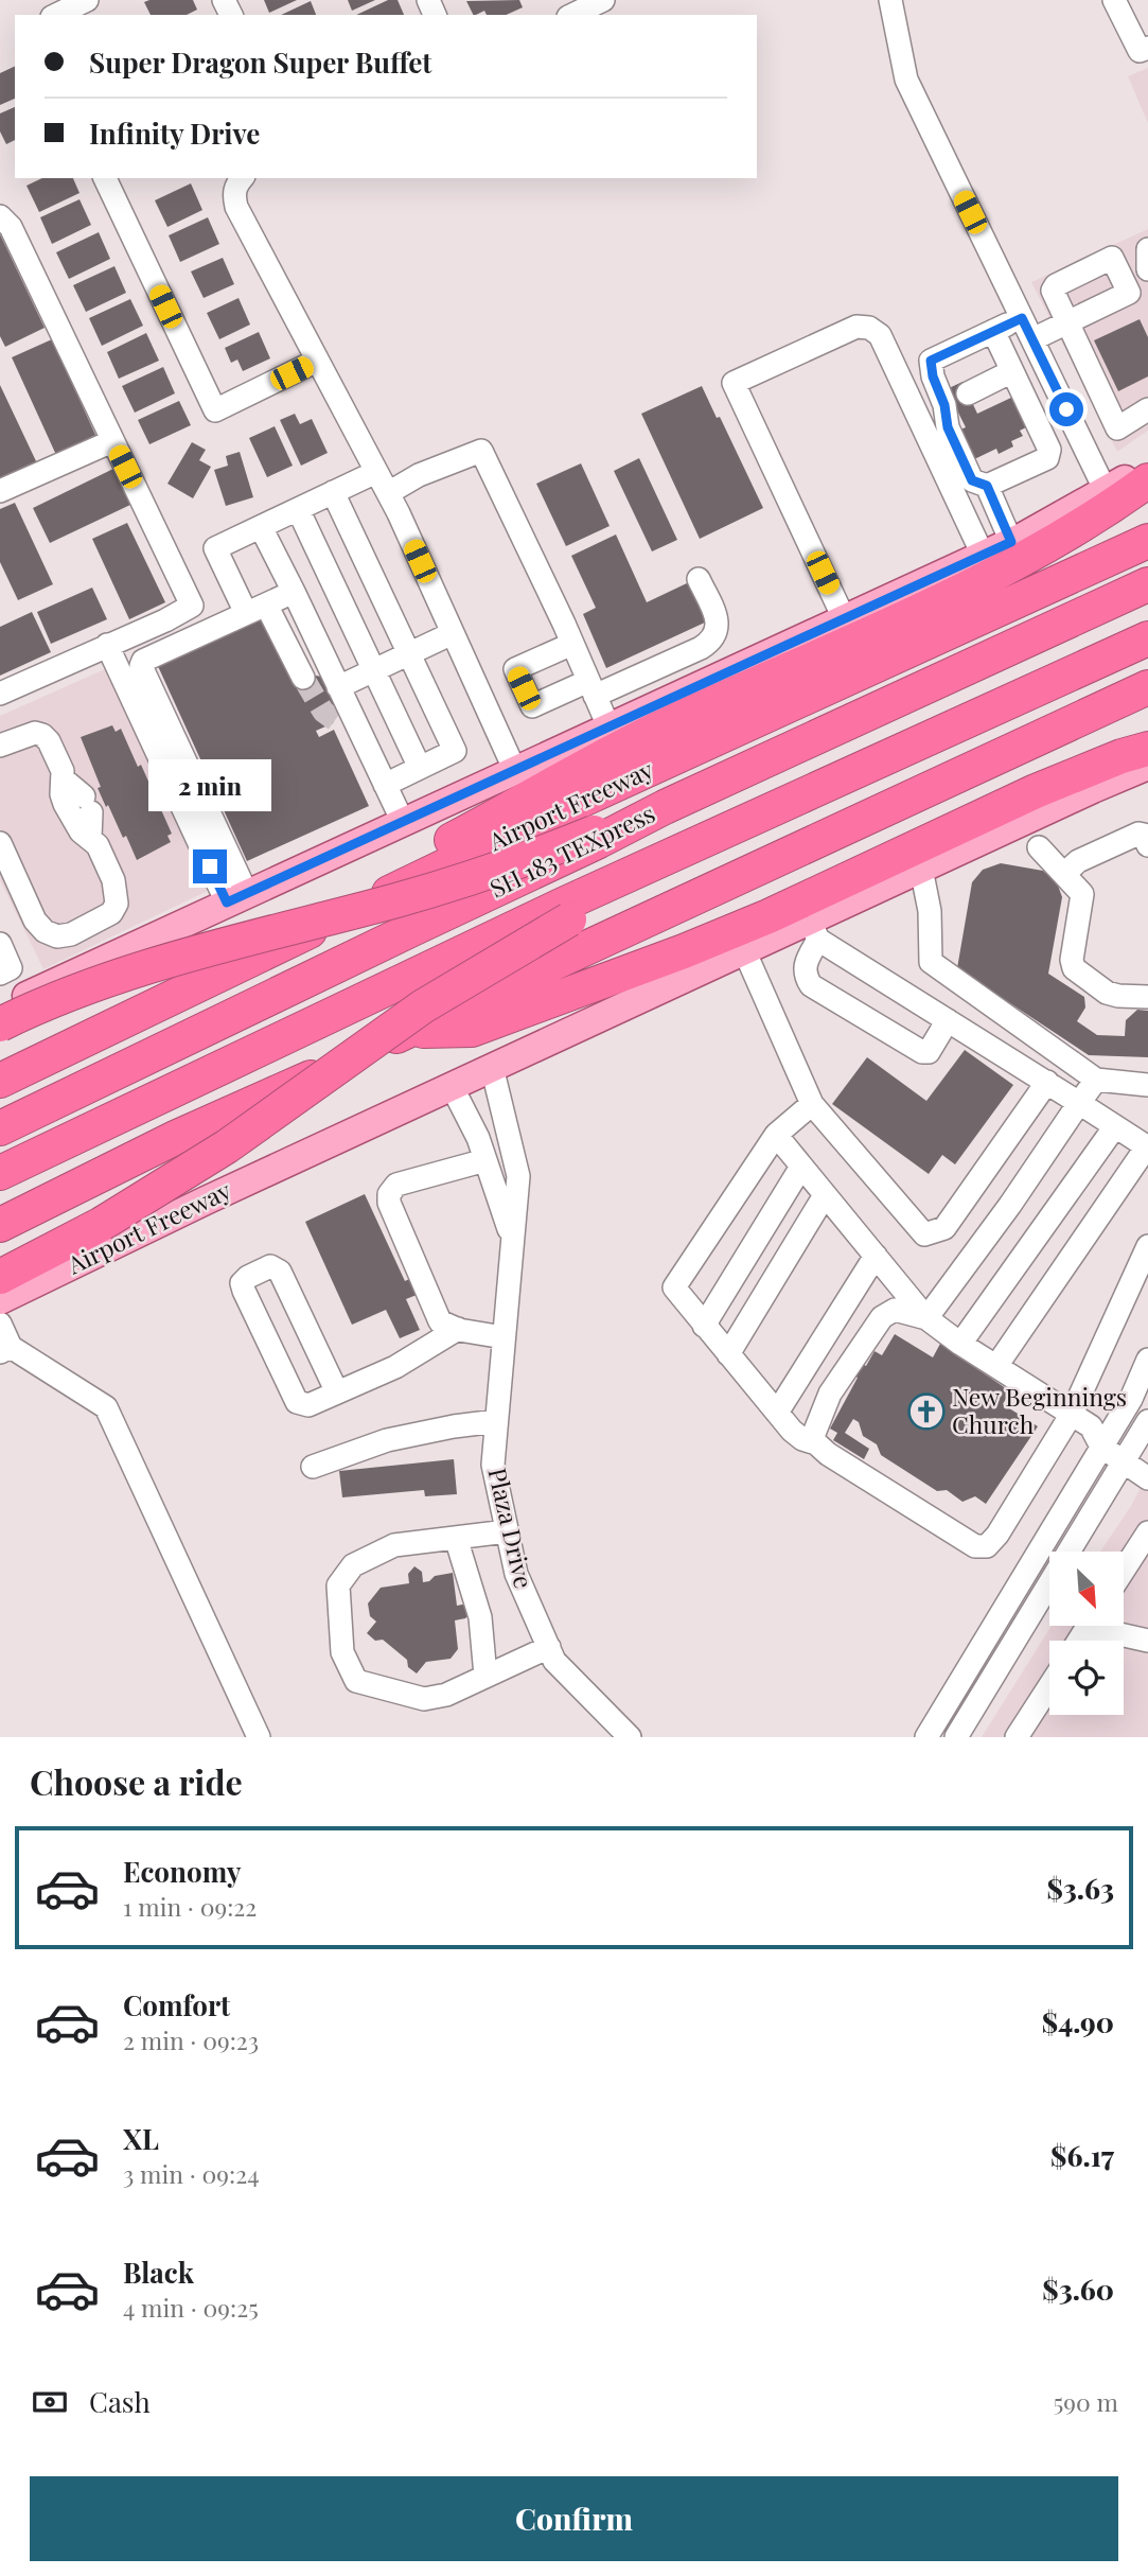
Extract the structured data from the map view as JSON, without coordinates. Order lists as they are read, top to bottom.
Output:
{
  "streets": {
    "highway": ["Airport Freeway", "SH 183 TEXpress"],
    "street": ["Plaza Drive"]
  },
  "crossings": [
    ["Airport Freeway", "Plaza Drive"]
  ],
  "places": {
    "church": ["New Beginnings Church"]
  },
  "north": "bottom right",
  "page": {
    "banner": ["Super Dragon Super Buffet", "Infinity Drive"],
    "bubble": "2 min",
    "heading": "Choose a ride",
    "list": [
      {
        "name": "Economy",
        "note": "1 min · 09:22",
        "value": "$3.63"
      },
      {
        "name": "Comfort",
        "note": "2 min · 09:23",
        "value": "$4.90"
      },
      {
        "name": "XL",
        "note": "3 min · 09:24",
        "value": "$6.17"
      },
      {
        "name": "Black",
        "note": "4 min · 09:25",
        "value": "$3.60"
      }
    ],
    "pay": ["Cash", "590 m"],
    "buttons": "Confirm"
  }
}
